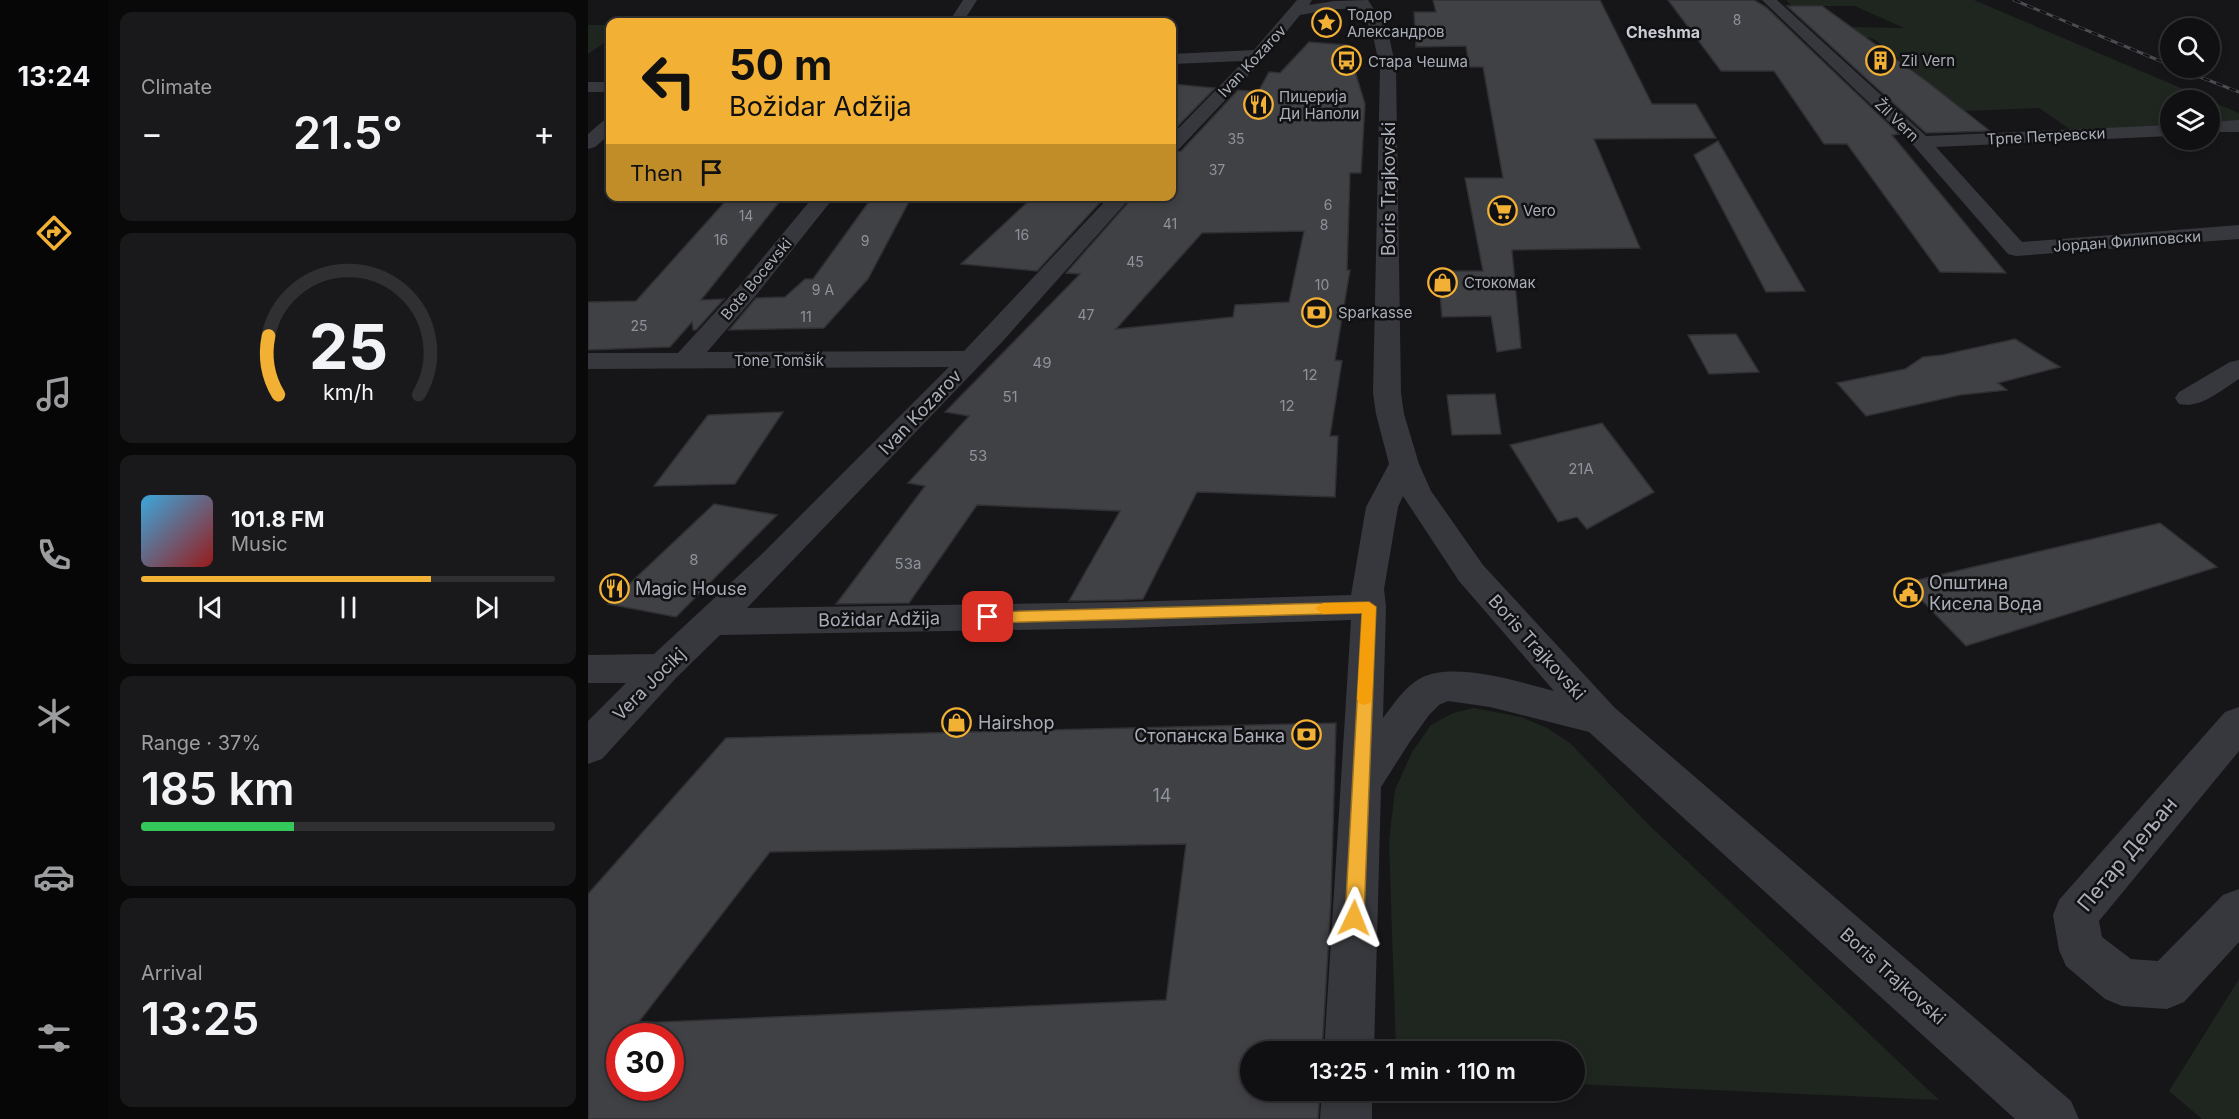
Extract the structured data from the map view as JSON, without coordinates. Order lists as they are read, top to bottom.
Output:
{
  "streets": {
    "street": [
      "Ivan Kozarov",
      "Žil Vern",
      "Трпе Петревски",
      "Boris Trajkovski",
      "Јордан Филиповски",
      "Bote Bocevski",
      "Tone Tomšiḱ",
      "Božidar Adžija",
      "Vera Jocikj",
      "Петар Дељан"
    ]
  },
  "crossings": [
    ["Ivan Kozarov", "Tone Tomšiḱ"],
    ["Ivan Kozarov", "Božidar Adžija"],
    ["Ivan Kozarov", "Vera Jocikj"],
    ["Žil Vern", "Трпе Петревски"],
    ["Žil Vern", "Јордан Филиповски"],
    ["Bote Bocevski", "Tone Tomšiḱ"],
    ["Božidar Adžija", "Vera Jocikj"]
  ],
  "districts": ["Cheshma"],
  "places": {
    "place": ["Тодор Александров"],
    "building": ["Zil Vern"],
    "bus stop": ["Стара Чешма"],
    "restaurant": ["Пицерија Ди Наполи", "Magic House"],
    "supermarket": ["Vero"],
    "shop": ["Стокомак", "Hairshop"],
    "bank": ["Sparkasse", "Стопанска Банка"],
    "public building": ["Општина Кисела Вода"]
  },
  "house_numbers": [
    "8",
    "35",
    "37",
    "6",
    "14",
    "41",
    "8",
    "16",
    "16",
    "9",
    "45",
    "10",
    "9 А",
    "47",
    "11",
    "25",
    "49",
    "12",
    "51",
    "12",
    "53",
    "21A",
    "8",
    "53а",
    "14"
  ],
  "page": {
    "tabs": "13:24",
    "tile": [
      "Climate",
      ["Range · 37%", "185 km"],
      ["Arrival", "13:25"]
    ],
    "turn": ["50 m", "Božidar Adžija"],
    "heat": ["−", "21.5°", "+"],
    "then": "Then",
    "song": ["101.8 FM", "Music"],
    "limit": "30",
    "trip": "13:25 · 1 min · 110 m",
    "gauge": ["25", "km/h"]
  }
}
